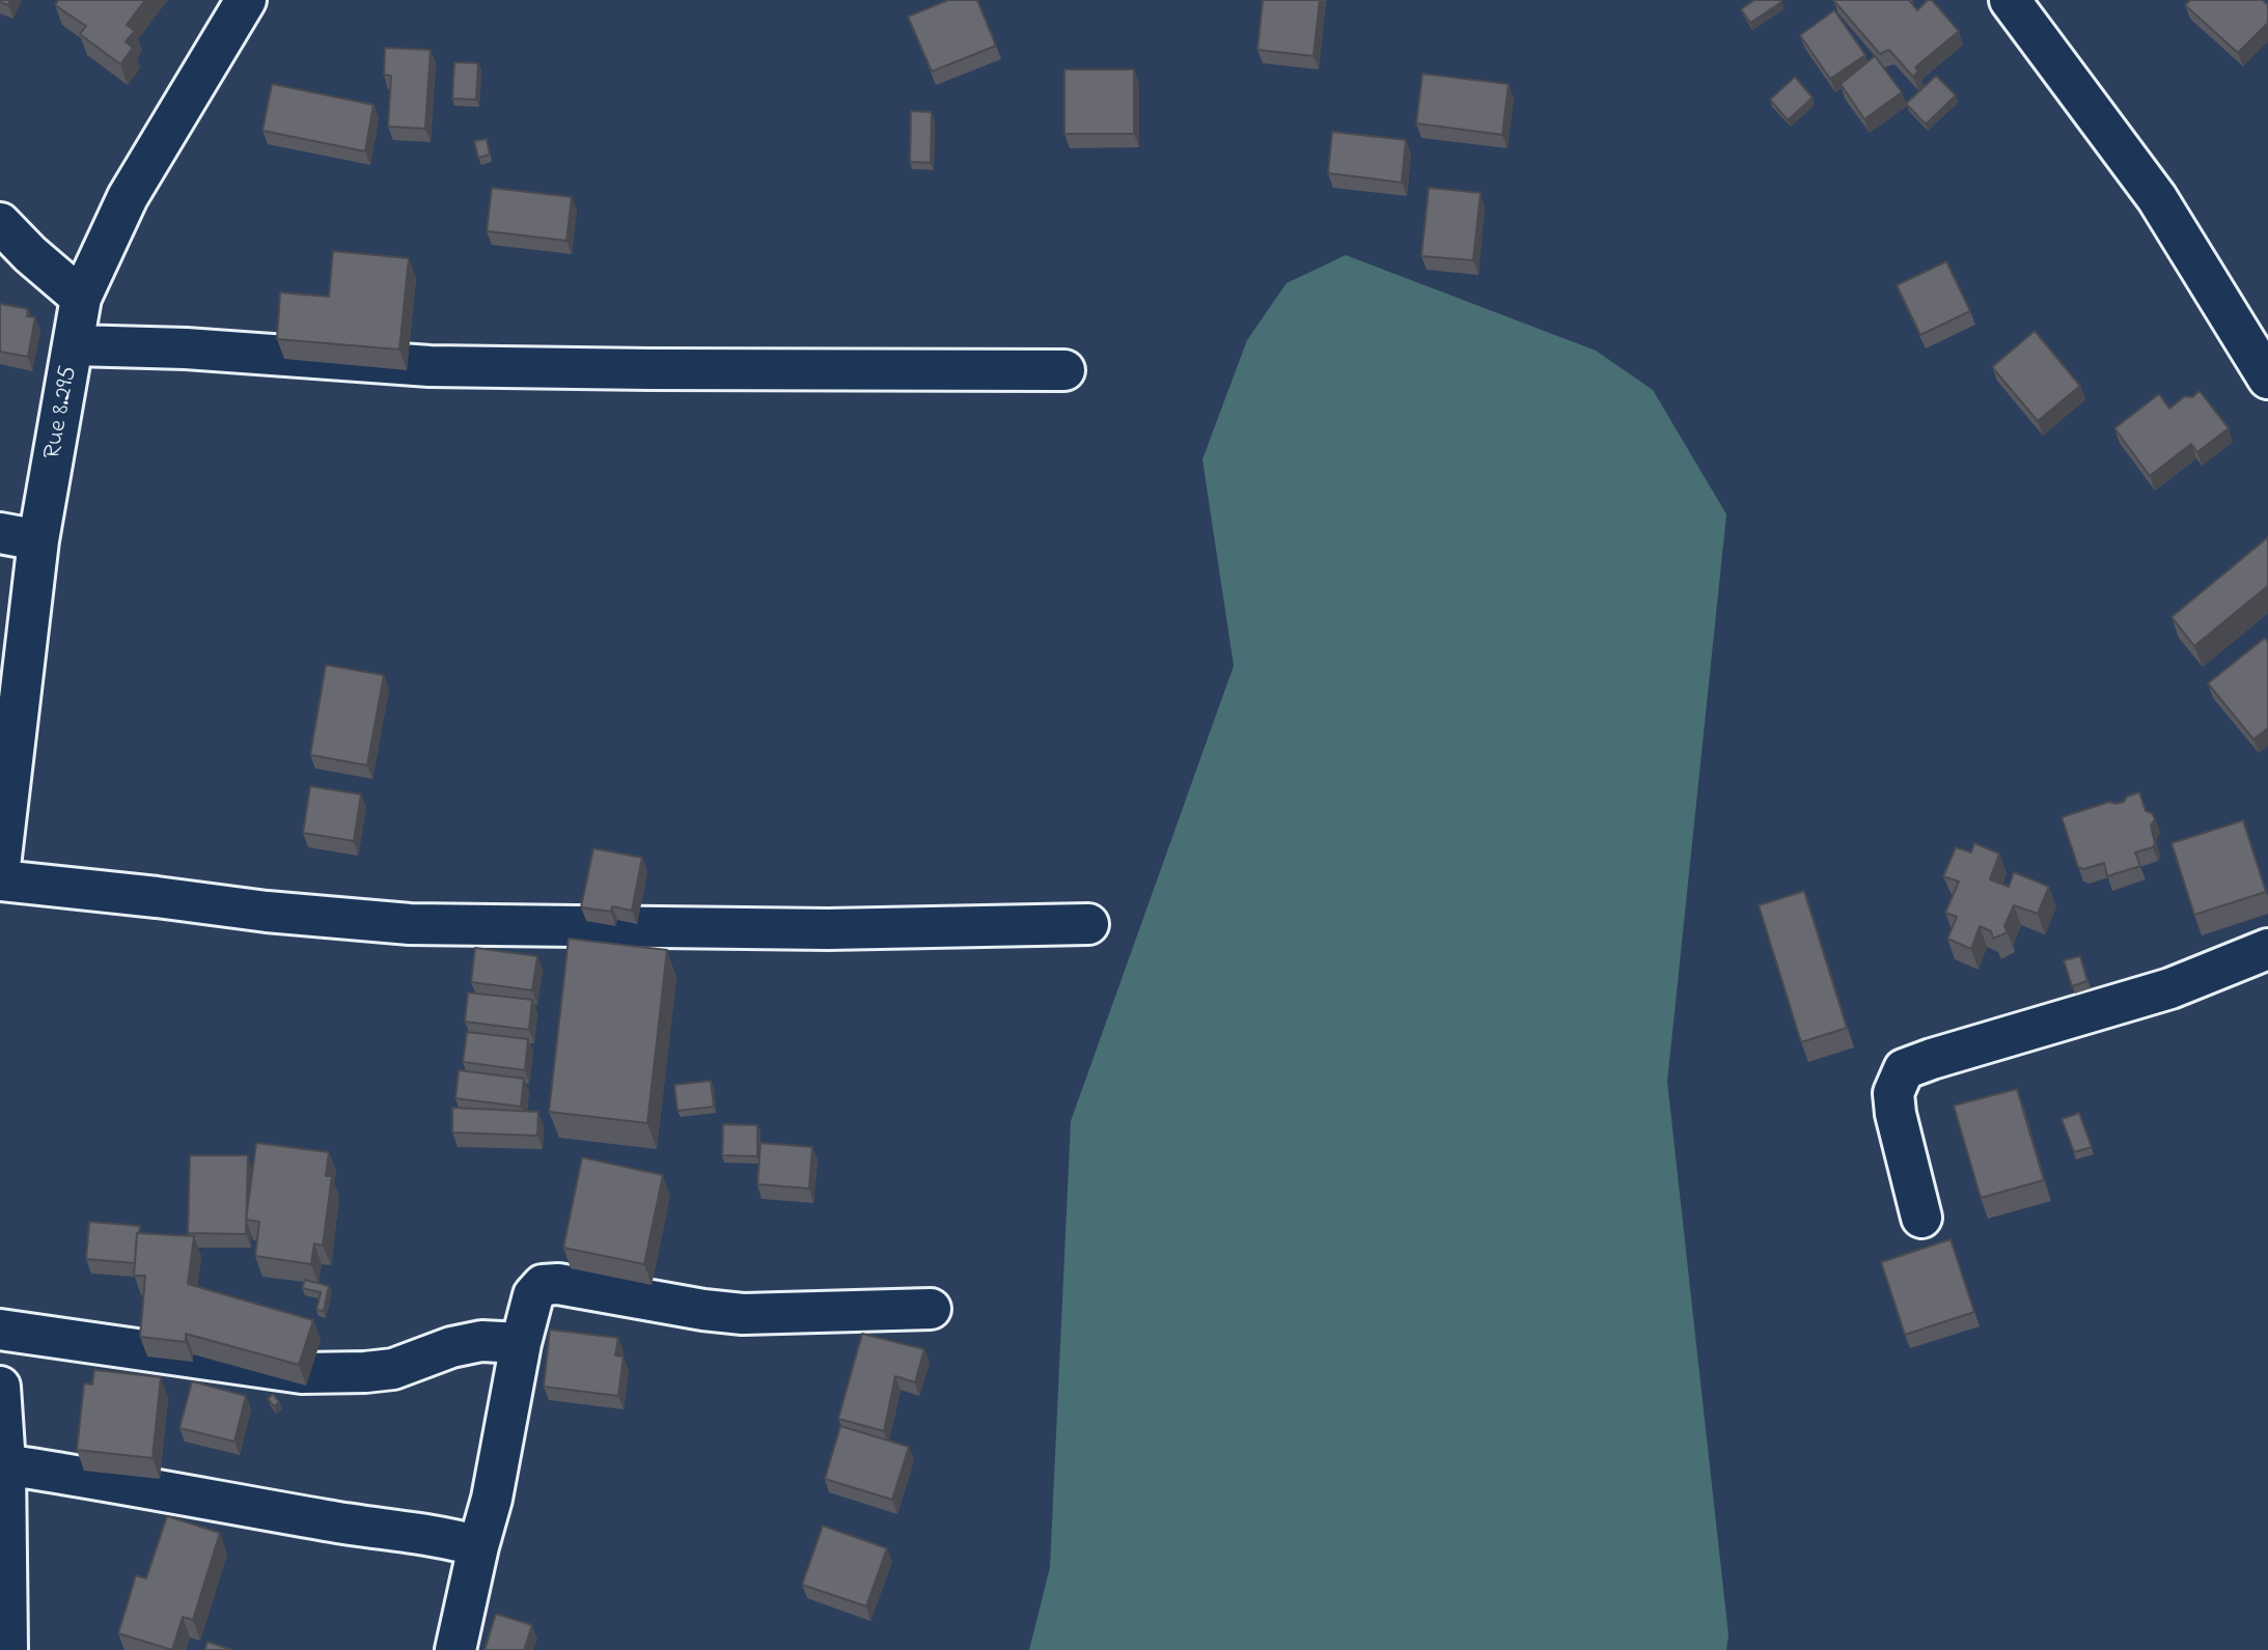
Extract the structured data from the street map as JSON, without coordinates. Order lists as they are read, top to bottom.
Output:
{
  "streets": {
    "street": ["Rue 8.295"]
  }
}
